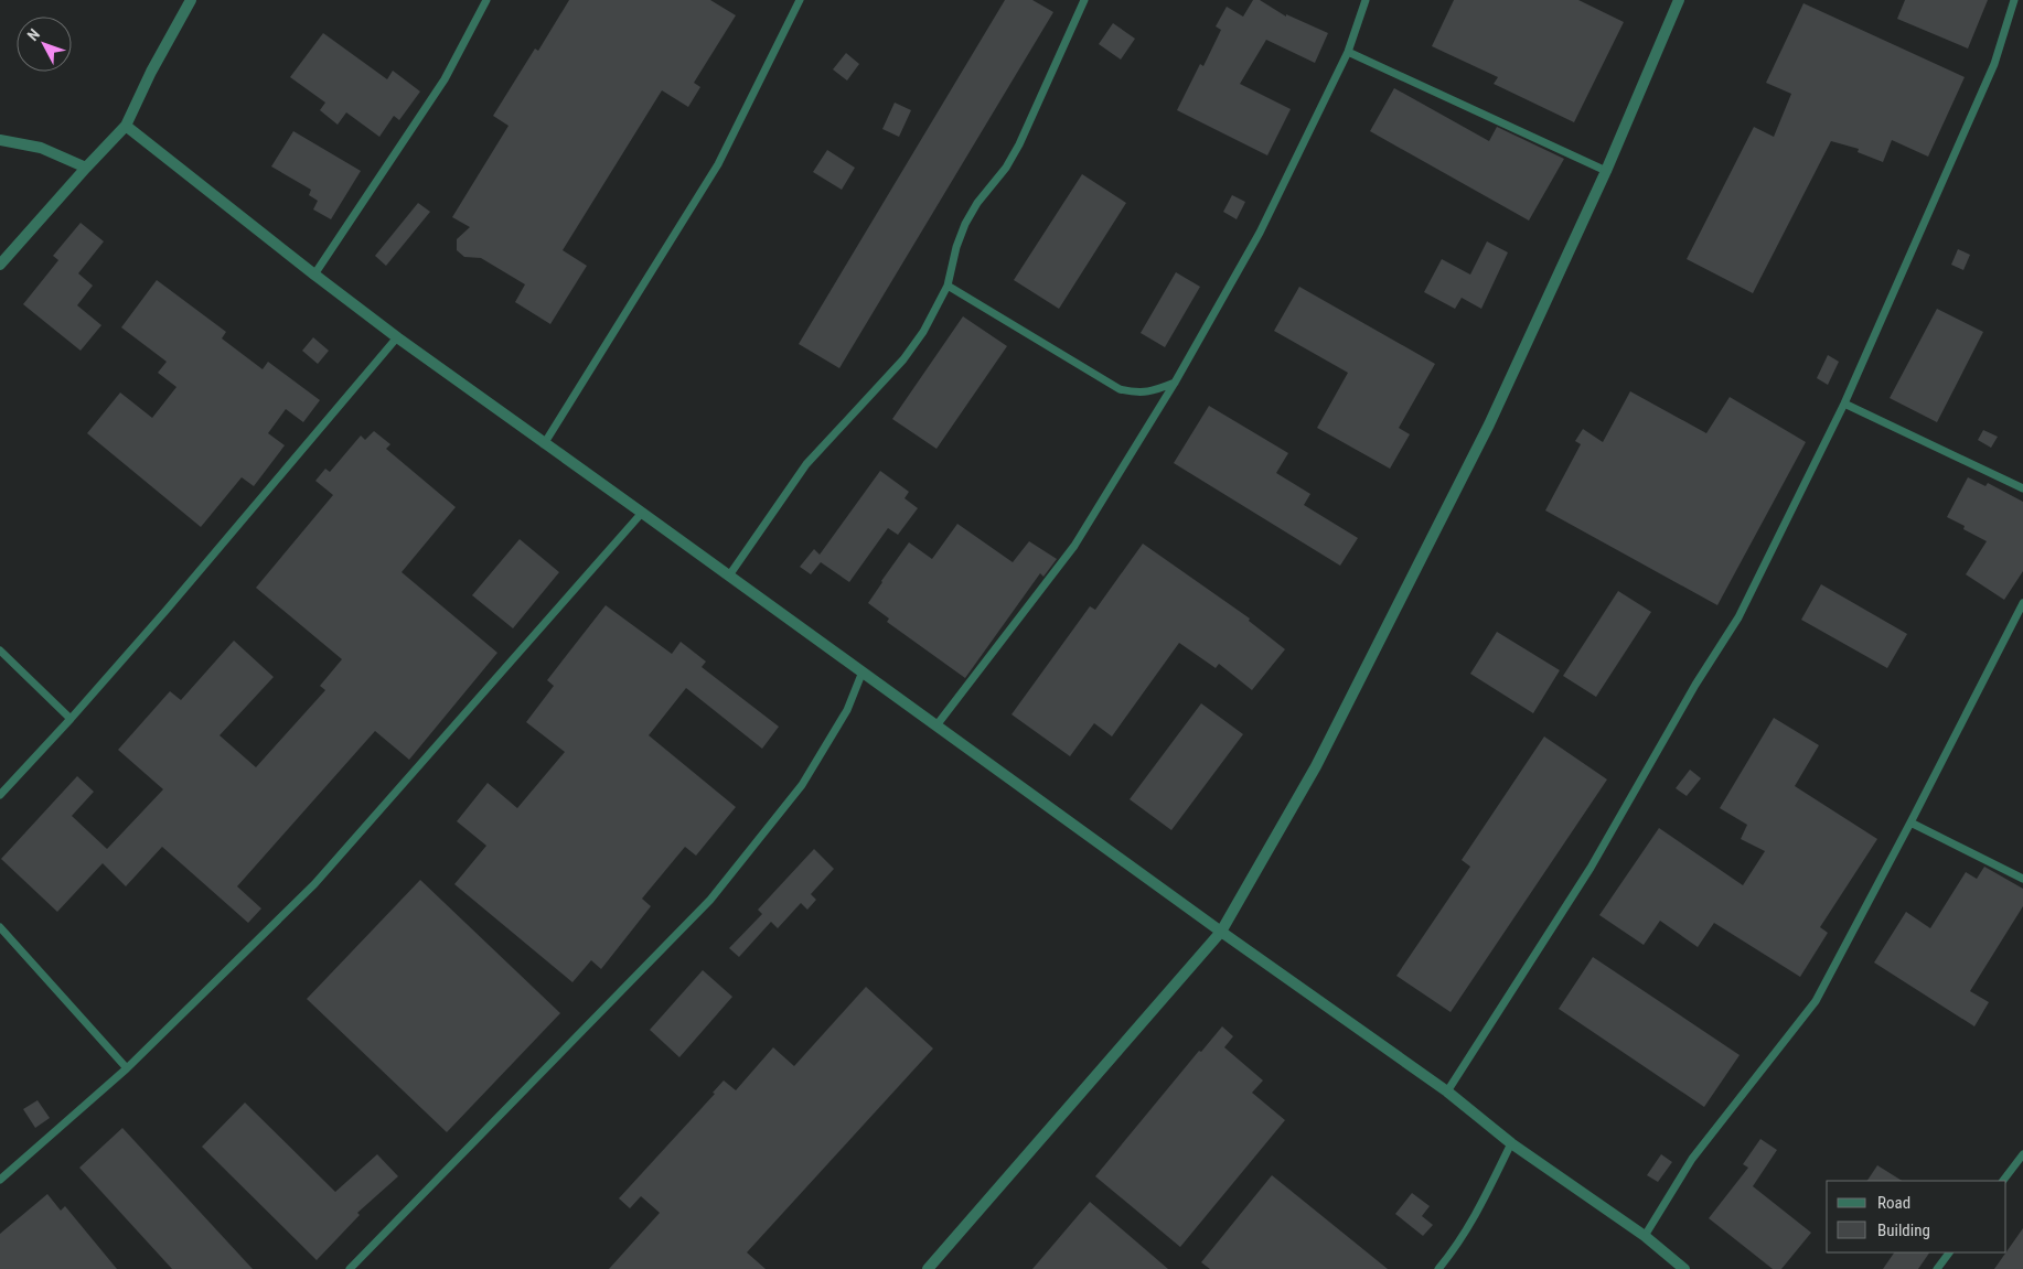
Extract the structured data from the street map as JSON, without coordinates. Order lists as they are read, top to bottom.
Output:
{
  "legend": ["Road", "Building"],
  "north": "top left"
}
